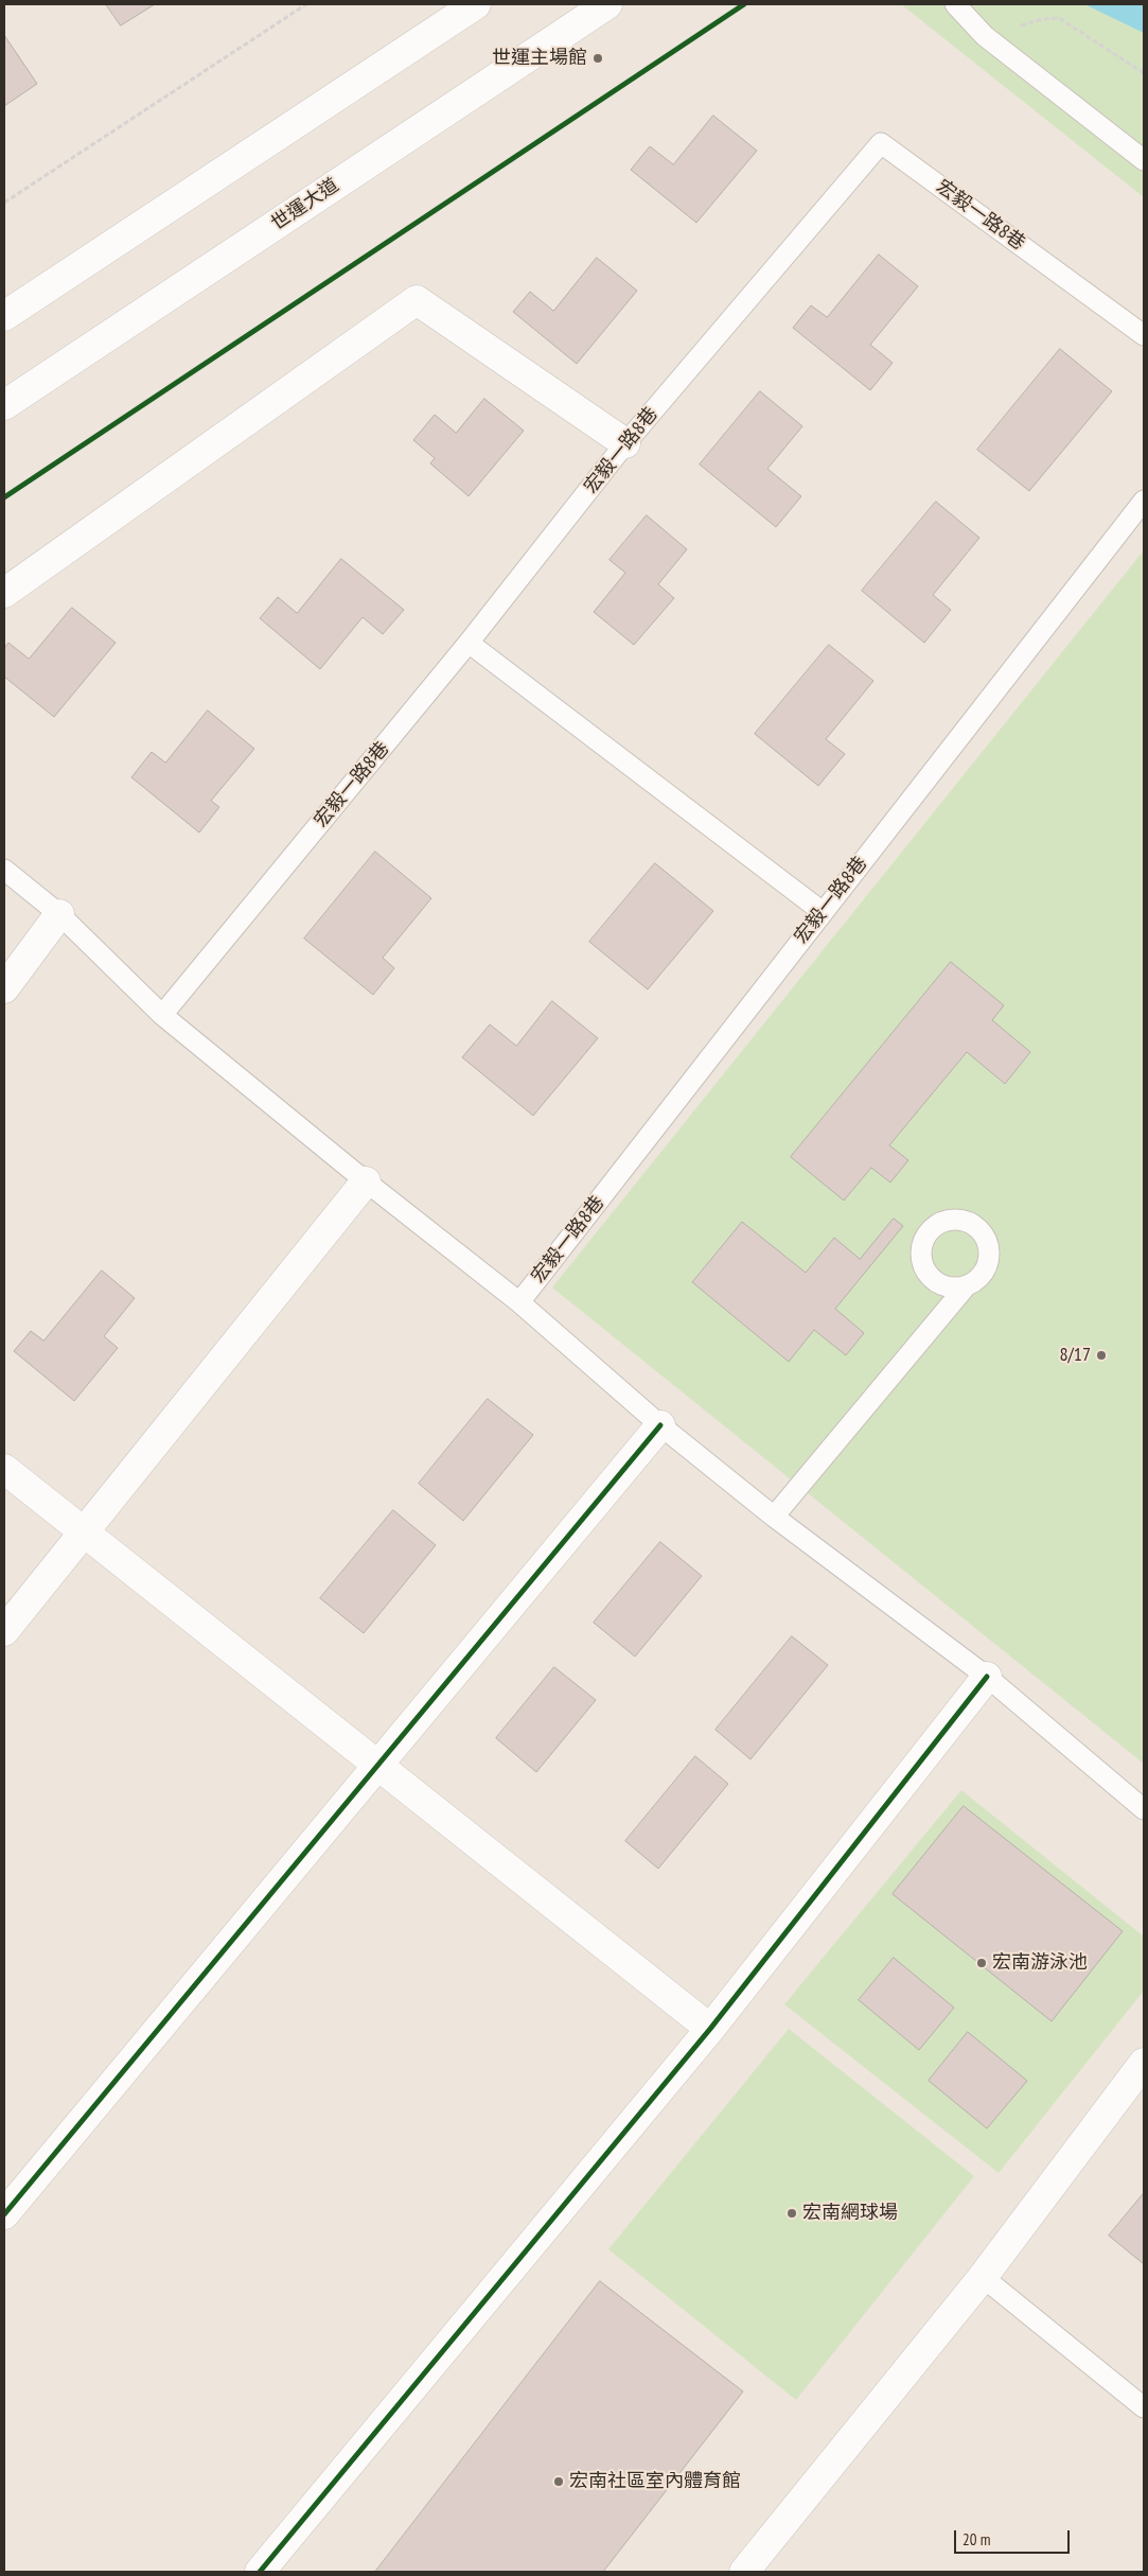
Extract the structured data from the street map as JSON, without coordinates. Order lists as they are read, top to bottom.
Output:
{
  "streets": {
    "street": ["世運大道"],
    "lane": ["宏毅一路8巷"]
  },
  "places": [
    "世運主場館",
    "8/17",
    "宏南游泳池",
    "宏南網球場",
    "宏南社區室內體育館"
  ],
  "scale_bar": "20 m"
}
